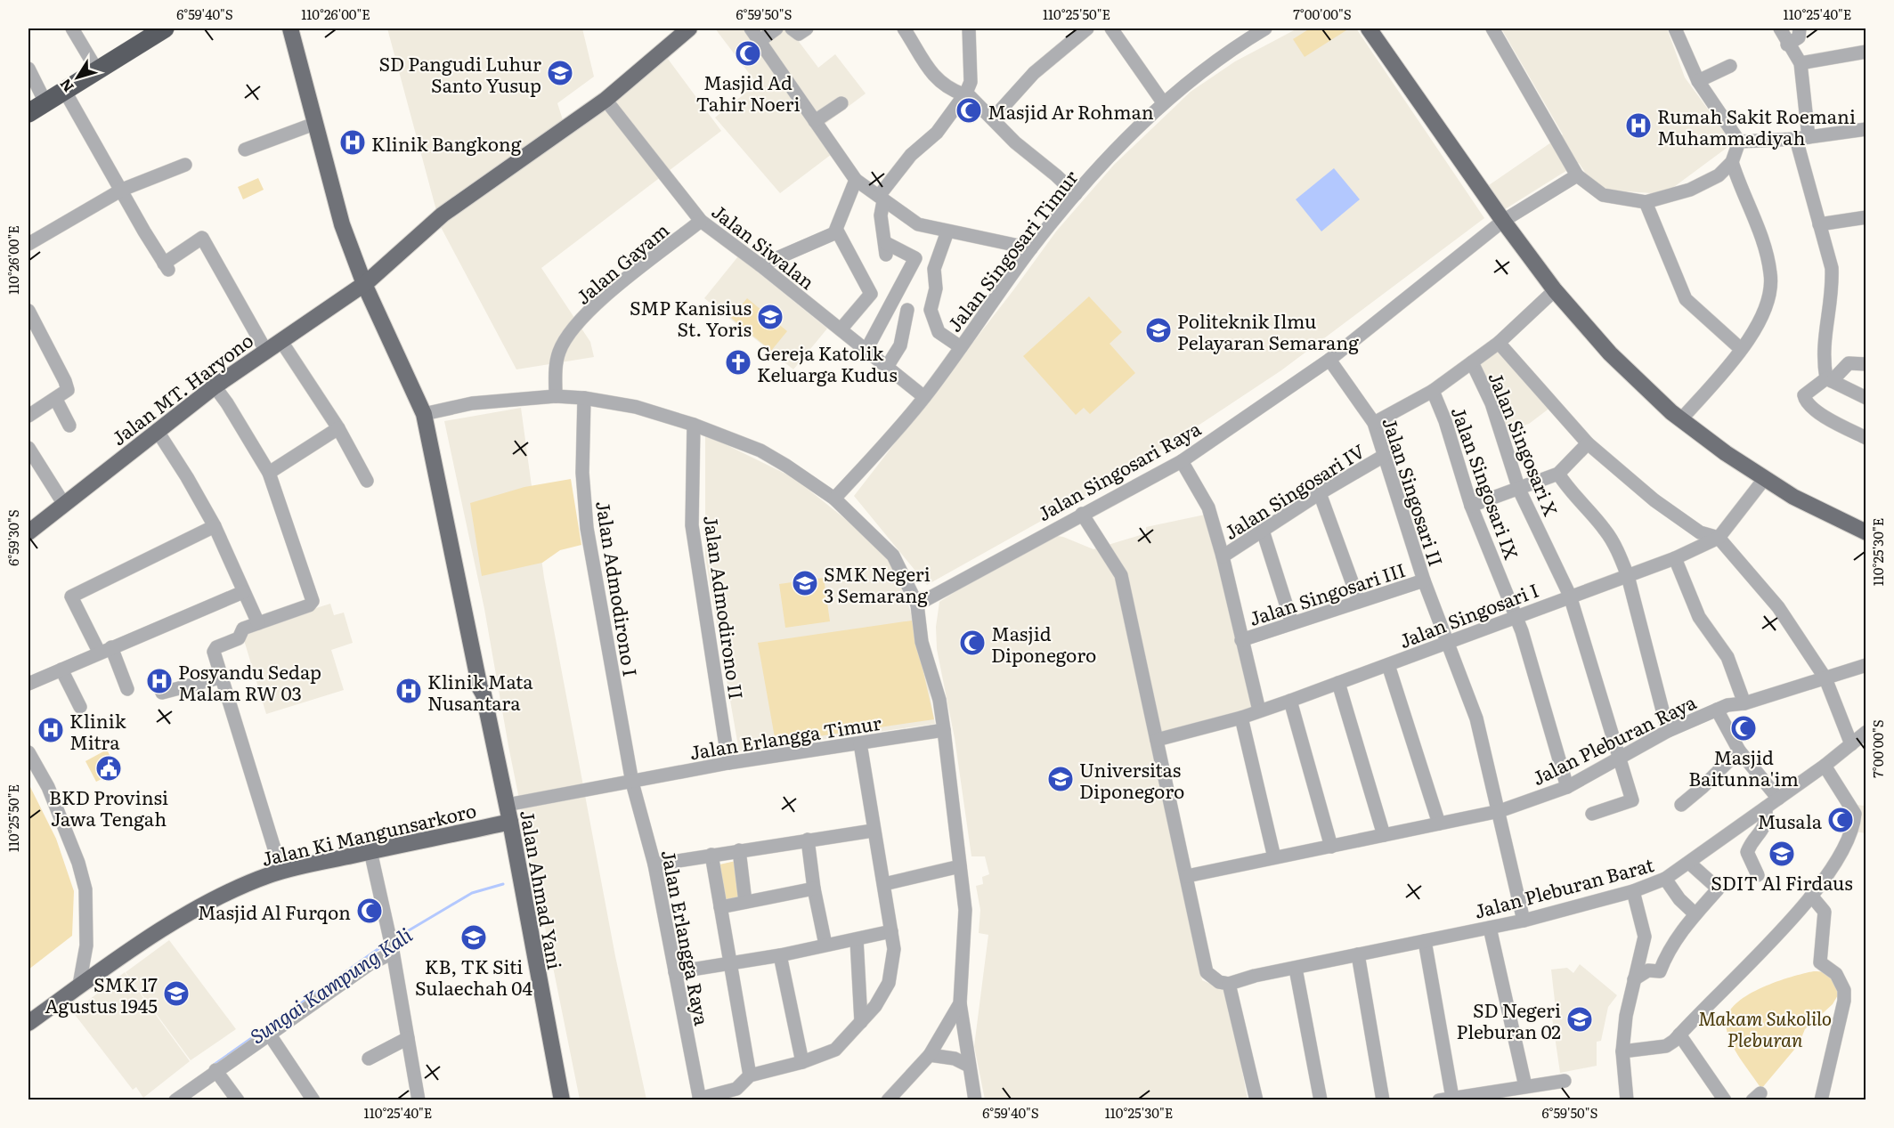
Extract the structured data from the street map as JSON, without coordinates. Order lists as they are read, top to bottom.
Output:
{
  "streets": {
    "main road": ["Jalan MT. Haryono", "Jalan Ki Mangunsarkoro", "Jalan Ahmad Yani"],
    "street": [
      "Jalan Siwalan",
      "Jalan Singosari Timur",
      "Jalan Gayam",
      "Jalan Singosari X",
      "Jalan Singosari Raya",
      "Jalan Singosari IX",
      "Jalan Singosari IV",
      "Jalan Singosari II",
      "Jalan Admodirono I",
      "Jalan Singosari III",
      "Jalan Admodirono II",
      "Jalan Singosari I",
      "Jalan Erlangga Timur",
      "Jalan Pleburan Raya",
      "Jalan Pleburan Barat",
      "Jalan Erlangga Raya"
    ]
  },
  "crossings": [
    ["Jalan Siwalan", "Jalan Singosari Timur"],
    ["Jalan Siwalan", "Jalan Gayam"],
    ["Jalan Siwalan", "Jalan MT. Haryono"],
    ["Jalan MT. Haryono", "Jalan Ahmad Yani"],
    ["Jalan Singosari X", "Jalan Singosari I"],
    ["Jalan Singosari X", "Jalan Pleburan Raya"],
    ["Jalan Singosari Raya", "Jalan Singosari II"],
    ["Jalan Singosari IX", "Jalan Singosari I"],
    ["Jalan Singosari IX", "Jalan Pleburan Raya"],
    ["Jalan Singosari IV", "Jalan Singosari II"],
    ["Jalan Singosari II", "Jalan Singosari III"],
    ["Jalan Singosari II", "Jalan Singosari I"],
    ["Jalan Singosari II", "Jalan Pleburan Raya"],
    ["Jalan Singosari II", "Jalan Pleburan Barat"],
    ["Jalan Admodirono I", "Jalan Erlangga Timur"],
    ["Jalan Admodirono I", "Jalan Erlangga Raya"],
    ["Jalan Admodirono II", "Jalan Erlangga Timur"],
    ["Jalan Erlangga Timur", "Jalan Ahmad Yani"],
    ["Jalan Erlangga Timur", "Jalan Erlangga Raya"],
    ["Jalan Ki Mangunsarkoro", "Jalan Ahmad Yani"]
  ],
  "water": ["Sungai Kampung Kali"],
  "parks": ["Makam Sukolilo Pleburan"],
  "places": {
    "mosque": [
      "Masjid Ad Tahir Noeri",
      "Masjid Ar Rohman",
      "Masjid Diponegoro",
      "Masjid Baitunna'im",
      "Musala",
      "Masjid Al Furqon"
    ],
    "school or university": [
      "SD Pangudi Luhur Santo Yusup",
      "SMP Kanisius St. Yoris",
      "Politeknik Ilmu Pelayaran Semarang",
      "SMK Negeri 3 Semarang",
      "Universitas Diponegoro",
      "SDIT Al Firdaus",
      "KB, TK Siti Sulaechah 04",
      "SMK 17 Agustus 1945",
      "SD Negeri Pleburan 02"
    ],
    "hospital": [
      "Rumah Sakit Roemani Muhammadiyah",
      "Klinik Bangkong",
      "Posyandu Sedap Malam RW 03",
      "Klinik Mata Nusantara",
      "Klinik Mitra"
    ],
    "church": ["Gereja Katolik Keluarga Kudus"],
    "public building": ["BKD Provinsi Jawa Tengah"]
  },
  "north": "bottom left",
  "coordinates": [
    "6°59'40\"S",
    "110°26'00\"E",
    "6°59'50\"S",
    "110°25'50\"E",
    "7°00'00\"S",
    "110°25'40\"E",
    "6°59'30\"S",
    "110°25'30\"E"
  ]
}
